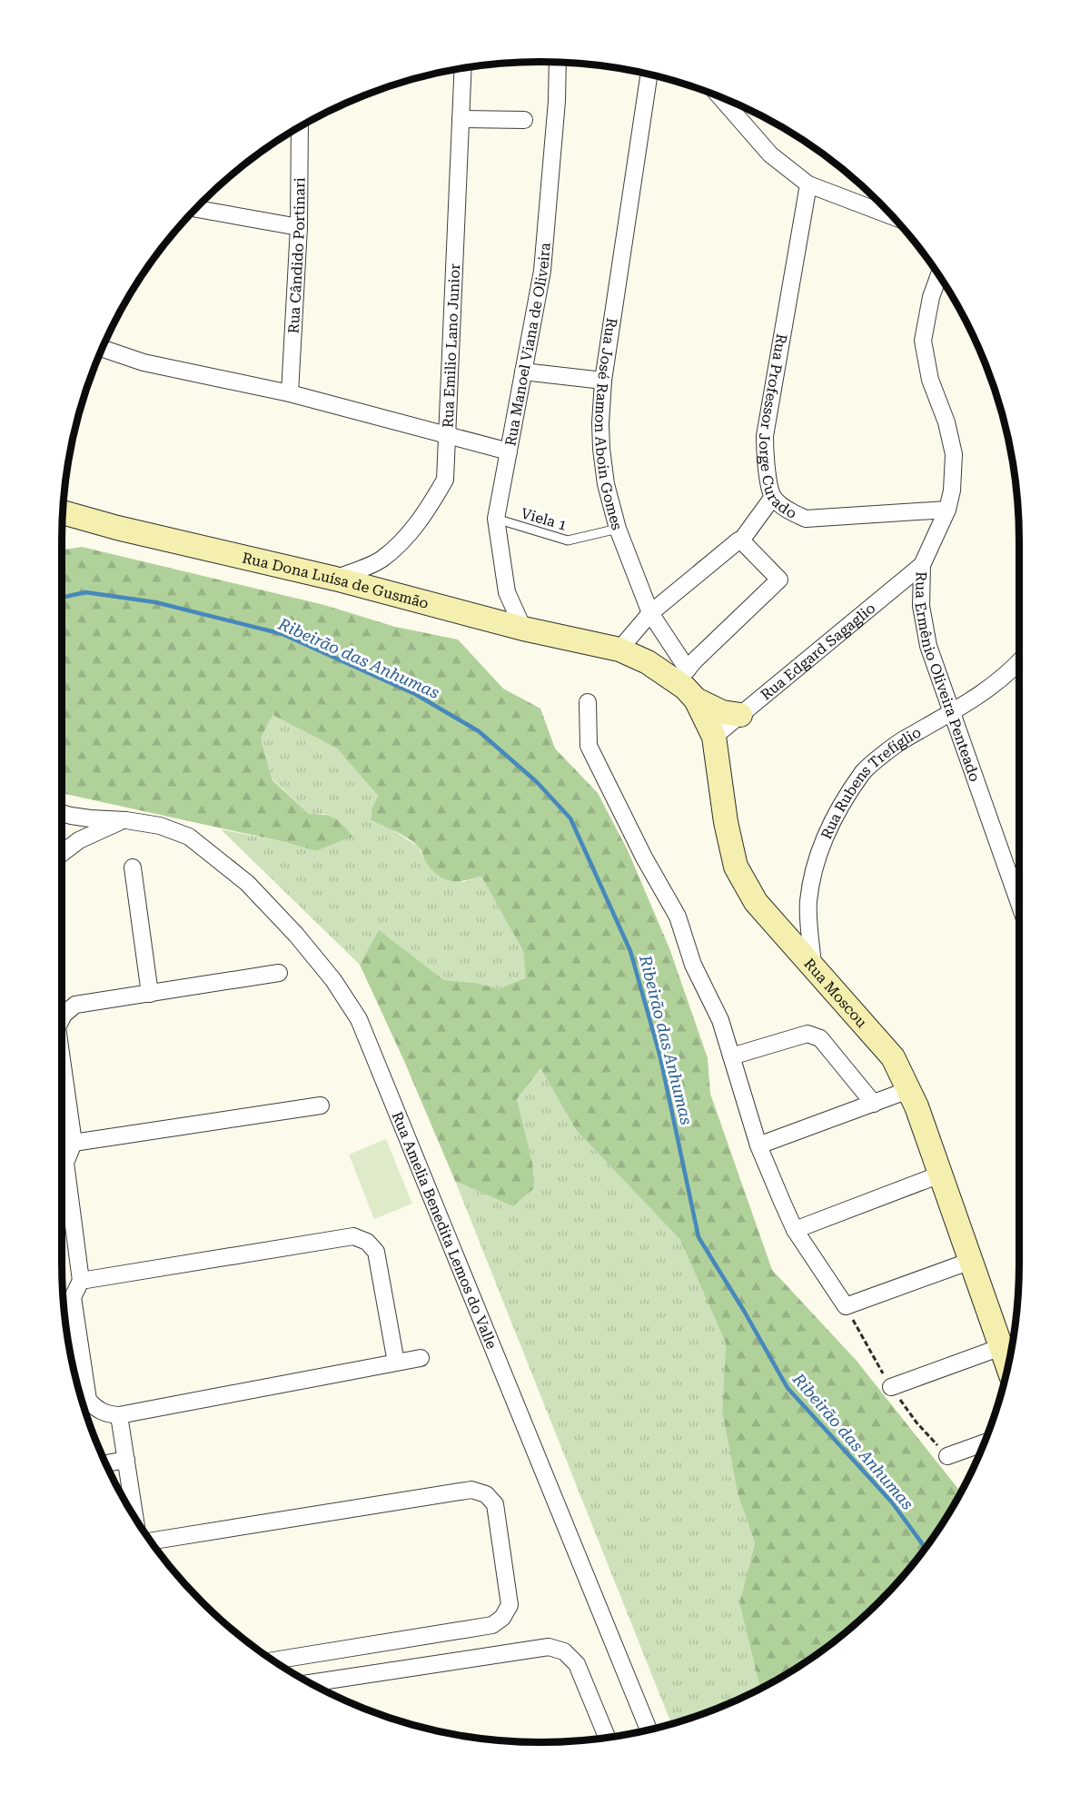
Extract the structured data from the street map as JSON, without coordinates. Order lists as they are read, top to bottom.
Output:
{
  "streets": {
    "street": [
      "Rua Cândido Portinari",
      "Rua Manoel Viana de Oliveira",
      "Rua Emilio Lano Junior",
      "Rua Professor Jorge Curado",
      "Rua José Ramon Aboin Gomes",
      "Rua Dona Luísa de Gusmão",
      "Rua Edgard Sagaglio",
      "Rua Ermênio Oliveira Penteado",
      "Rua Rubens Trefíglio",
      "Rua Moscou",
      "Rua Amelia Benedita Lemos do Valle"
    ],
    "lane": ["Viela 1"]
  },
  "crossings": [
    ["Rua Manoel Viana de Oliveira", "Viela 1"],
    ["Rua Manoel Viana de Oliveira", "Rua Dona Luísa de Gusmão"],
    ["Rua Emilio Lano Junior", "Rua Dona Luísa de Gusmão"],
    ["Rua Professor Jorge Curado", "Rua Ermênio Oliveira Penteado"],
    ["Rua José Ramon Aboin Gomes", "Viela 1"],
    ["Rua Dona Luísa de Gusmão", "Rua Moscou"],
    ["Rua Edgard Sagaglio", "Rua Ermênio Oliveira Penteado"],
    ["Rua Edgard Sagaglio", "Rua Moscou"],
    ["Rua Ermênio Oliveira Penteado", "Rua Rubens Trefíglio"],
    ["Rua Rubens Trefíglio", "Rua Moscou"]
  ],
  "water": ["Ribeirão das Anhumas"]
}
